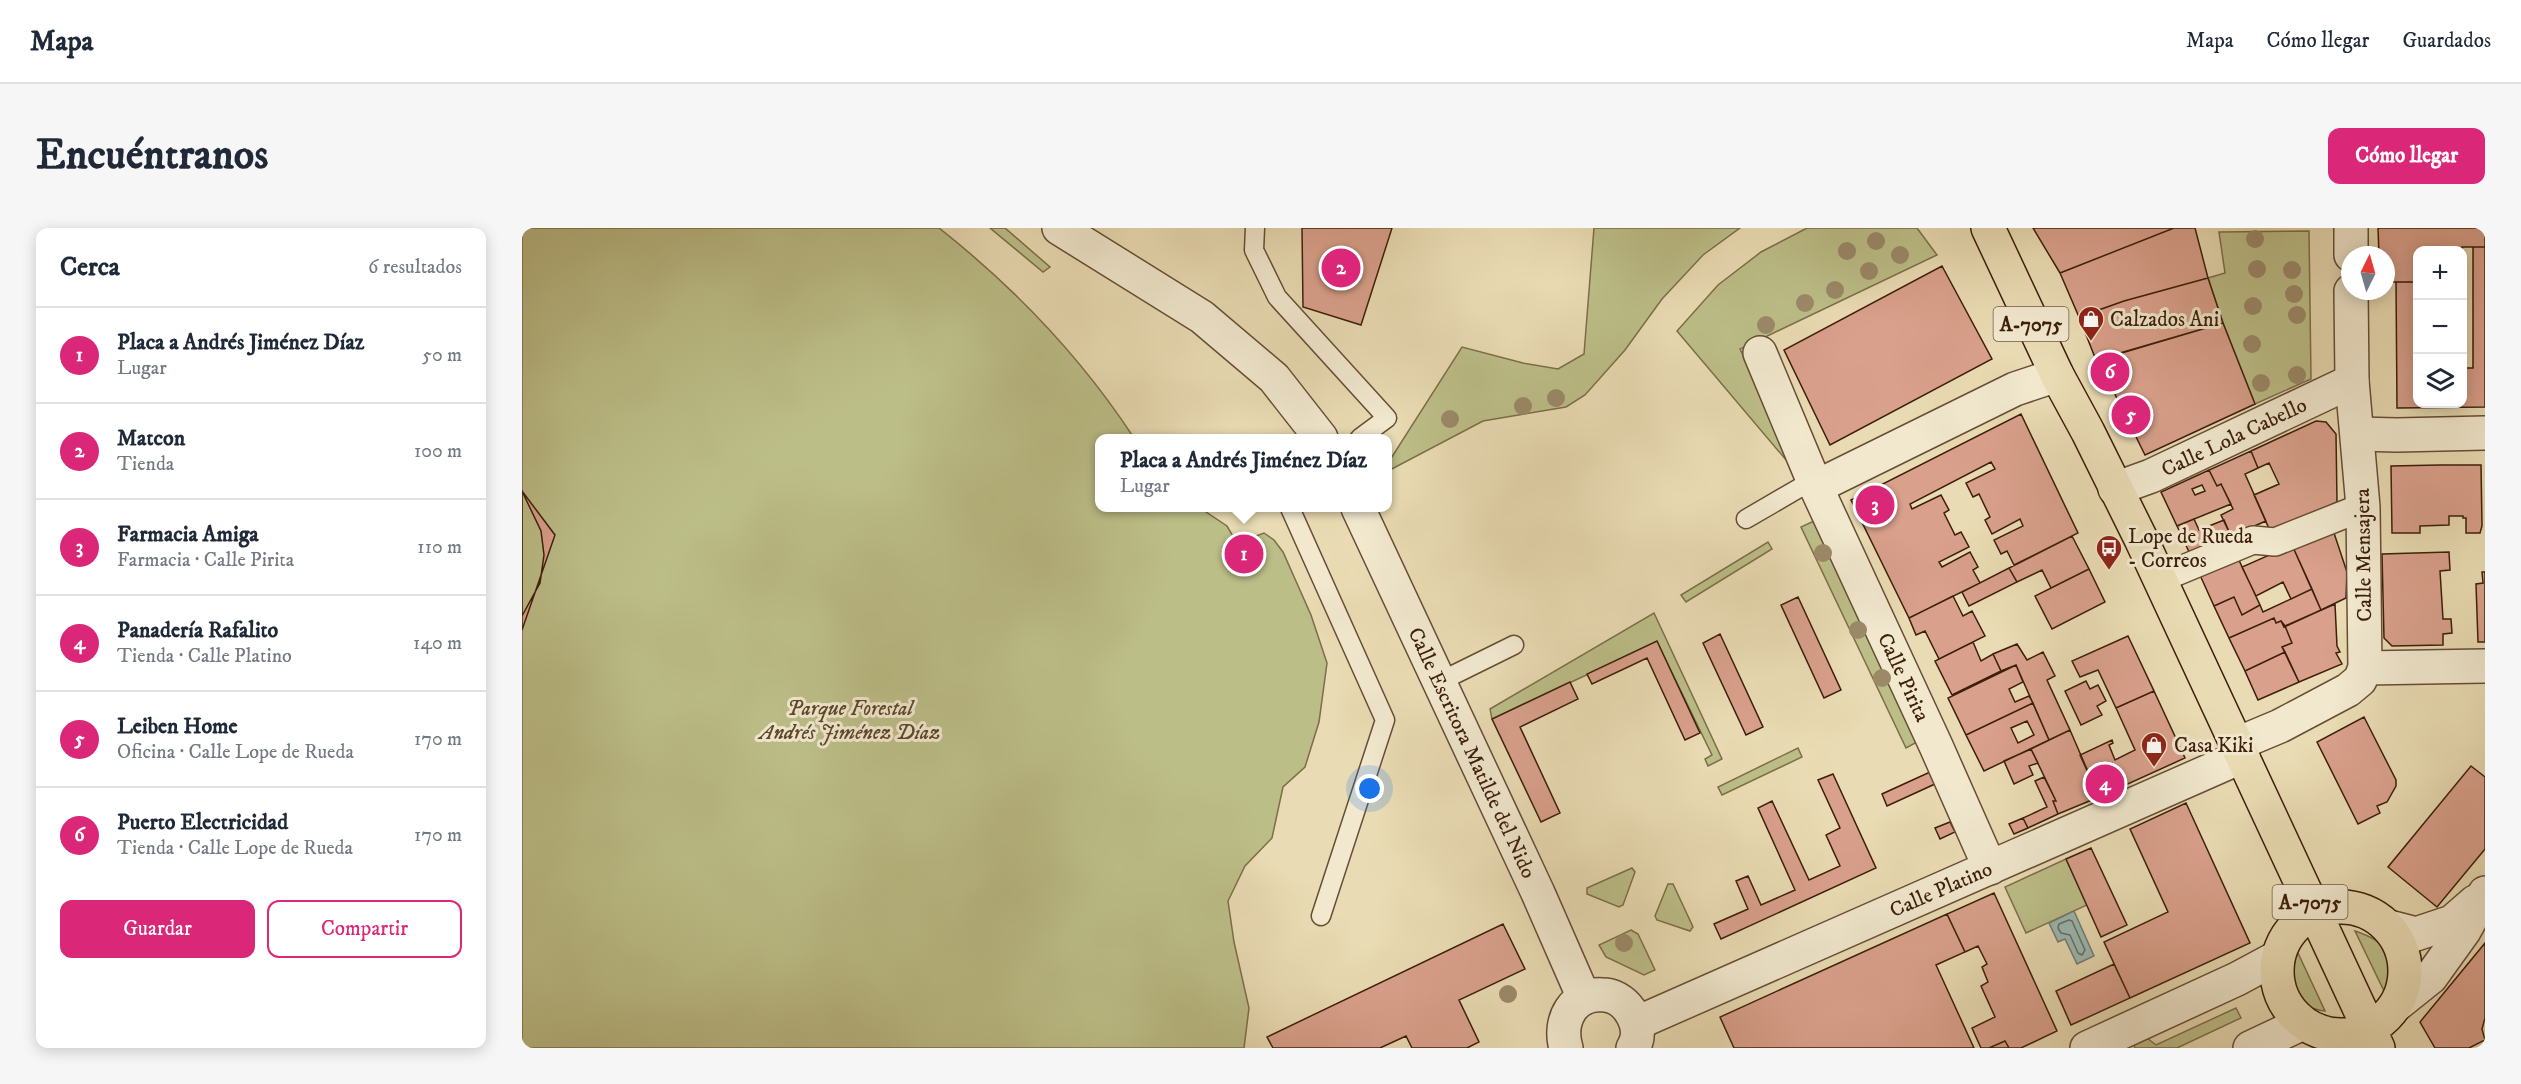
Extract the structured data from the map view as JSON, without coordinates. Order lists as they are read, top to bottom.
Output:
{
  "streets": {
    "main road": ["A-7075"],
    "street": [
      "Calle Lola Cabello",
      "Calle Mensajera",
      "Calle Pirita",
      "Calle Escritora Matilde del Nido",
      "Calle Platino"
    ]
  },
  "crossings": [
    ["A-7075", "Calle Lola Cabello"],
    ["A-7075", "Calle Platino"],
    ["Calle Lola Cabello", "Calle Mensajera"],
    ["Calle Pirita", "Calle Platino"]
  ],
  "parks": ["Parque Forestal Andrés Jiménez Díaz"],
  "places": {
    "shop": ["Calzados Ani", "Casa Kiki"],
    "bus stop": ["Lope de Rueda - Correos"]
  },
  "north": "top",
  "page": {
    "header": "Mapa",
    "nav": ["Mapa", "Cómo llegar", "Guardados"],
    "buttons": [
      "Cómo llegar",
      ["Guardar", "Compartir"]
    ],
    "title": "Encuéntranos",
    "heading": ["Cerca", "6 resultados"],
    "map_buttons": ["+", "−"],
    "pins": [
      "2",
      "6",
      "5",
      "3",
      "1",
      "4"
    ],
    "list": [
      {
        "mark": "1",
        "name": "Placa a Andrés Jiménez Díaz",
        "note": "Lugar",
        "value": "50 m"
      },
      {
        "mark": "2",
        "name": "Matcon",
        "note": "Tienda",
        "value": "100 m"
      },
      {
        "mark": "3",
        "name": "Farmacia Amiga",
        "note": "Farmacia · Calle Pirita",
        "value": "110 m"
      },
      {
        "mark": "4",
        "name": "Panadería Rafalito",
        "note": "Tienda · Calle Platino",
        "value": "140 m"
      },
      {
        "mark": "5",
        "name": "Leiben Home",
        "note": "Oficina · Calle Lope de Rueda",
        "value": "170 m"
      },
      {
        "mark": "6",
        "name": "Puerto Electricidad",
        "note": "Tienda · Calle Lope de Rueda",
        "value": "170 m"
      }
    ],
    "popup": ["Placa a Andrés Jiménez Díaz", "Lugar"]
  }
}
